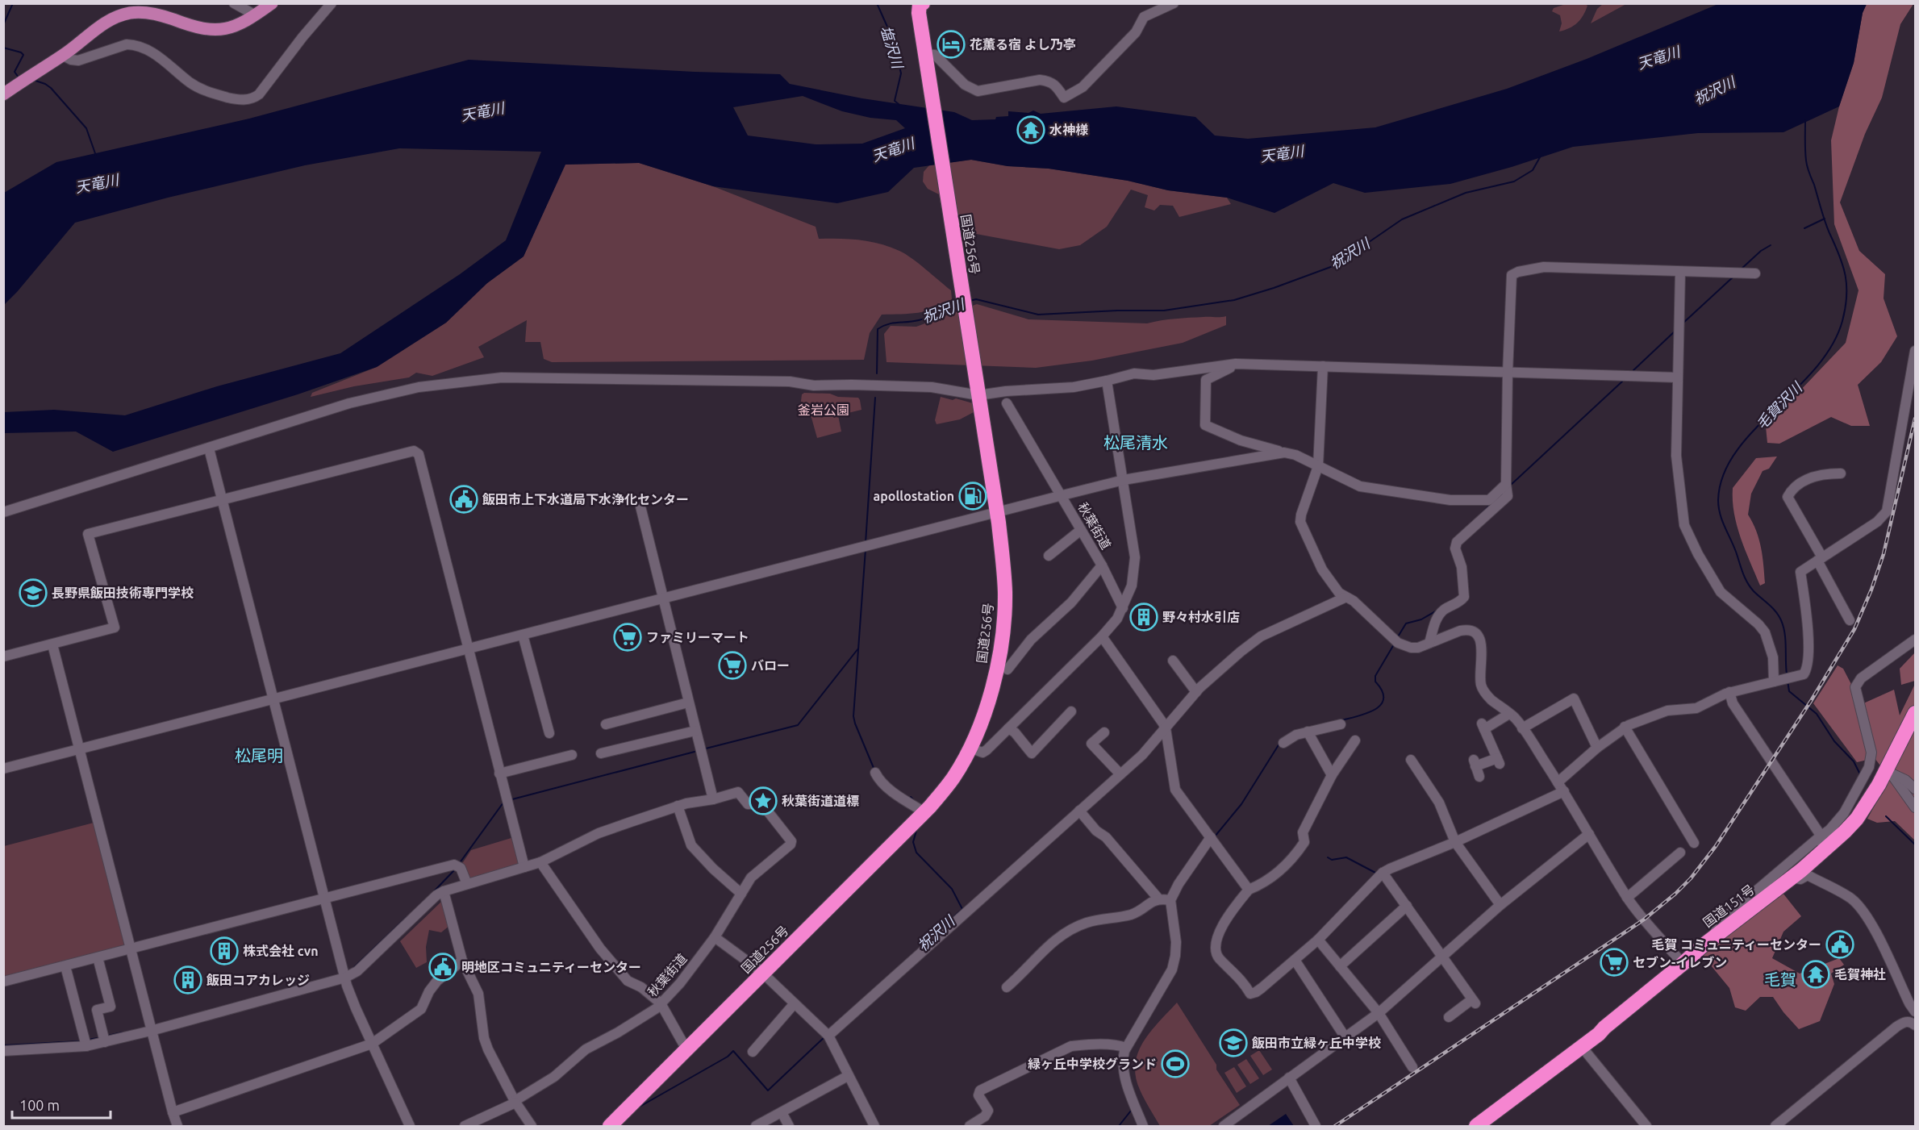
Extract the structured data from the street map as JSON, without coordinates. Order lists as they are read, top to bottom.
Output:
{
  "streets": {
    "highway": ["国道256号", "国道151号"],
    "street": ["秋葉街道"]
  },
  "districts": ["松尾清水", "松尾明", "毛賀"],
  "water": [
    "塩沢川",
    "天竜川",
    "祝沢川",
    "毛賀沢川"
  ],
  "parks": ["釜岩公園"],
  "places": {
    "hotel": ["花薫る宿 よし乃亭"],
    "temple": ["水神様", "毛賀神社"],
    "fuel station": ["apollostation"],
    "public building": ["飯田市上下水道局下水浄化センター", "毛賀 コミュニティーセンター", "明地区コミュニティーセンター"],
    "school or university": ["長野県飯田技術専門学校", "飯田市立緑ヶ丘中学校"],
    "building": ["野々村水引店", "株式会社 cvn", "飯田コアカレッジ"],
    "supermarket": ["ファミリーマート", "バロー", "セブン-イレブン"],
    "place": ["秋葉街道道標"],
    "sports": ["緑ヶ丘中学校グランド"]
  },
  "scale_bar": "100 m"
}
